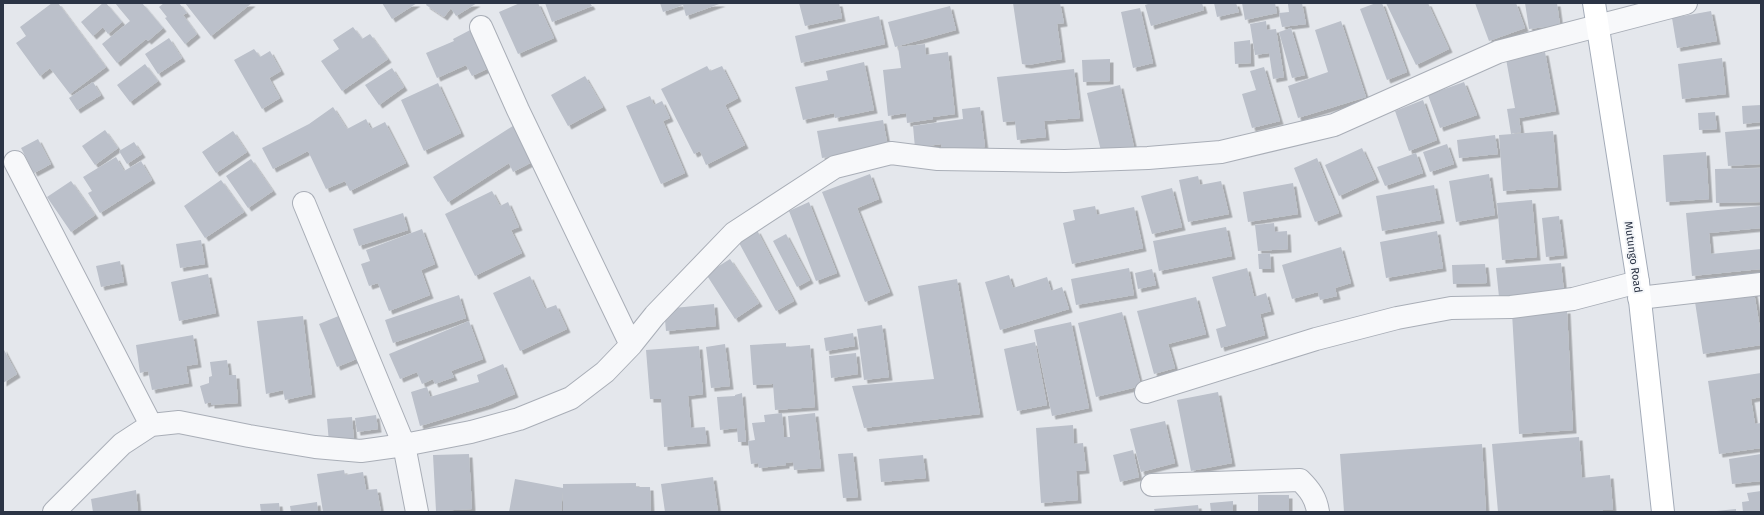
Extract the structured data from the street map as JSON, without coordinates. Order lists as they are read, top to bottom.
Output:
{
  "streets": {
    "main road": ["Mutungo Road"]
  }
}
